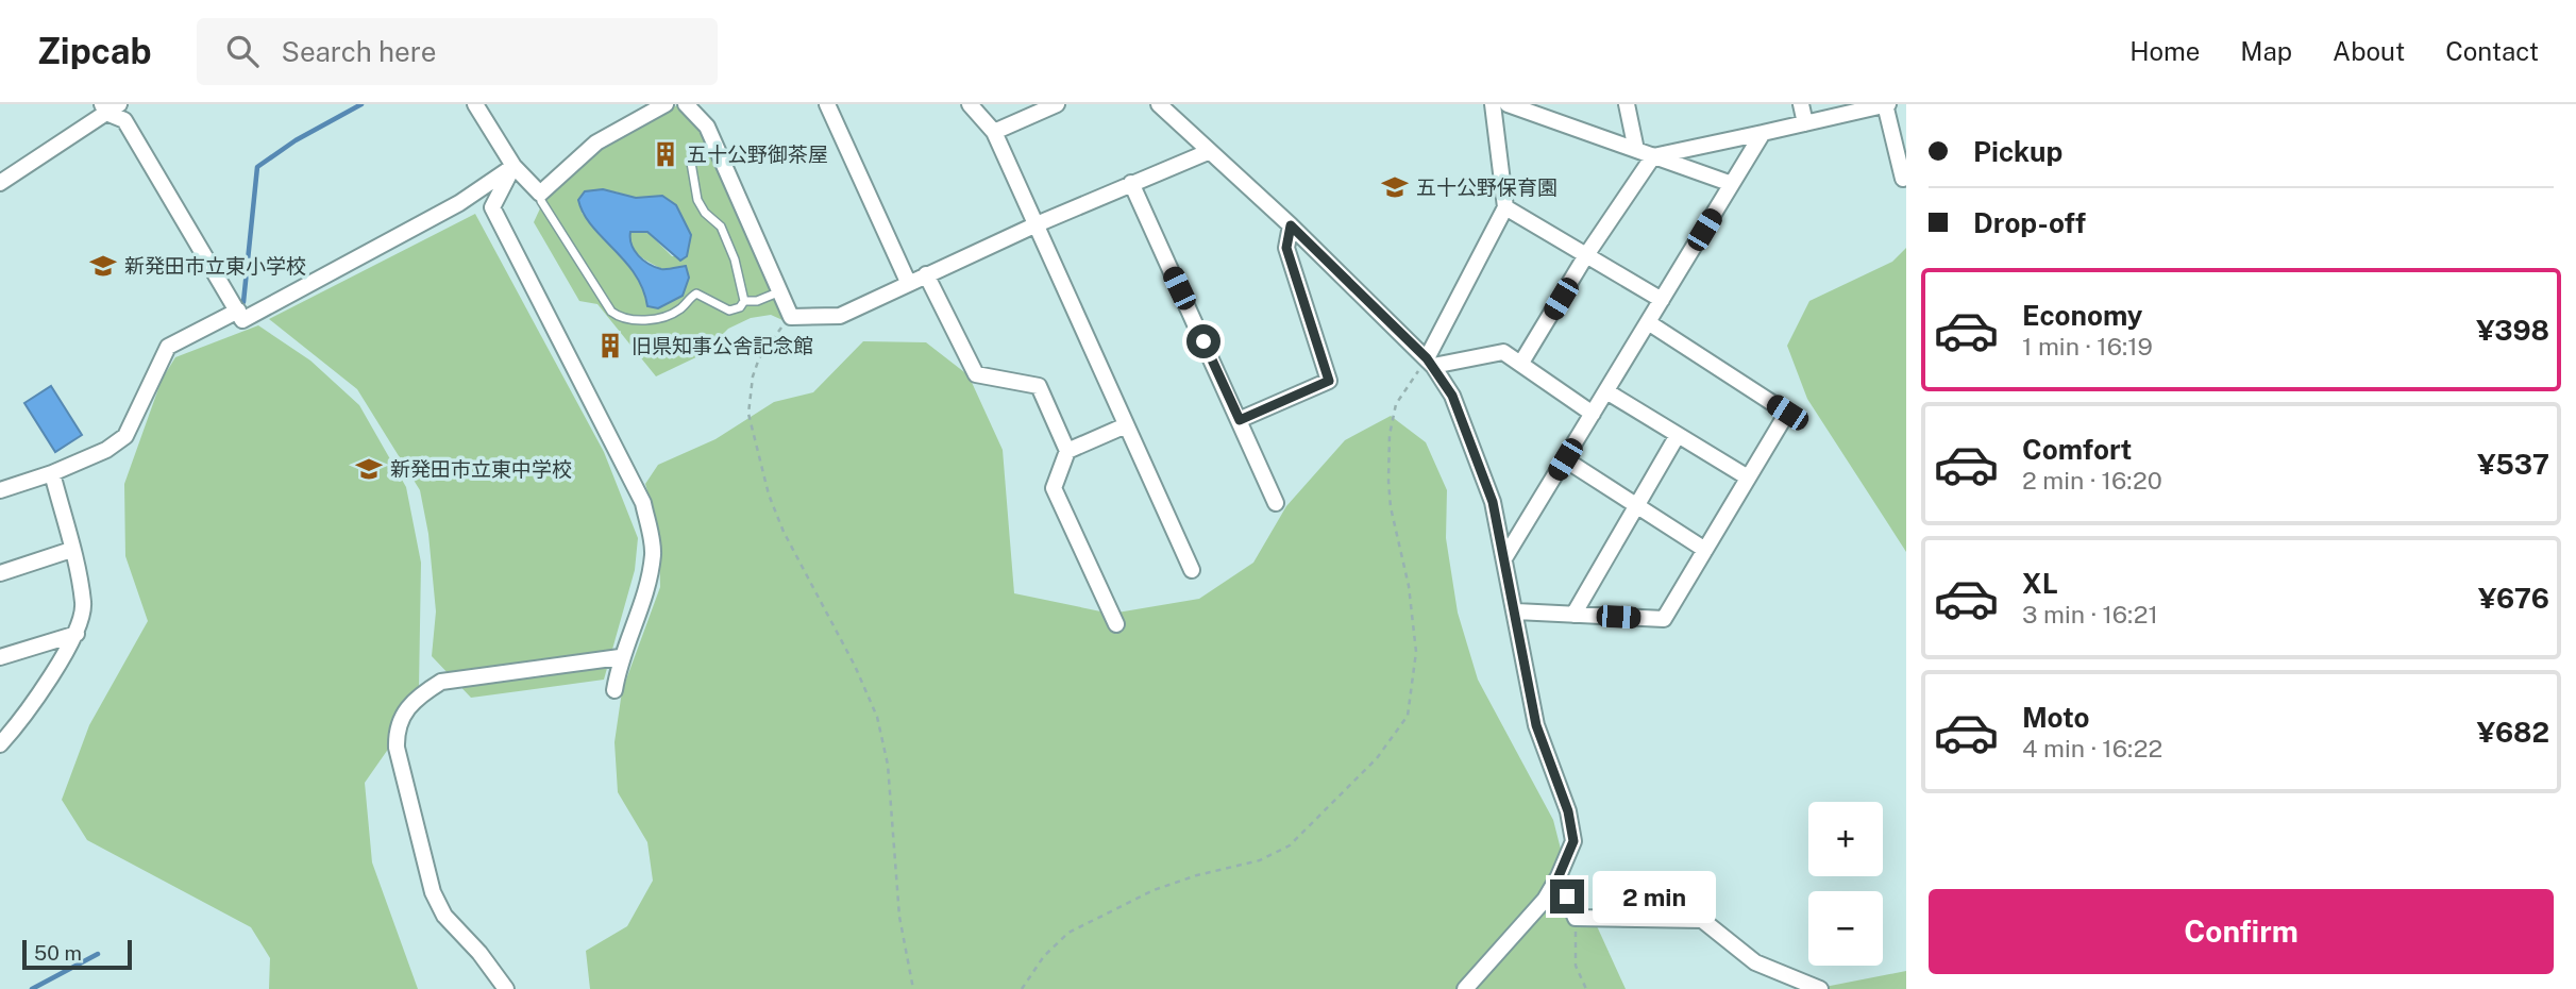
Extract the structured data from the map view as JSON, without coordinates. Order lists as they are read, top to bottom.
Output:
{
  "places": {
    "building": ["五十公野御茶屋", "旧県知事公舎記念館"],
    "school or university": ["五十公野保育園", "新発田市立東小学校", "新発田市立東中学校"]
  },
  "scale_bar": "50 m",
  "page": {
    "header": "Zipcab",
    "search": "Search here",
    "nav": [
      "Home",
      "Map",
      "About",
      "Contact"
    ],
    "banner": ["Pickup", "Drop-off"],
    "list": [
      {
        "name": "Economy",
        "note": "1 min · 16:19",
        "value": "¥398"
      },
      {
        "name": "Comfort",
        "note": "2 min · 16:20",
        "value": "¥537"
      },
      {
        "name": "XL",
        "note": "3 min · 16:21",
        "value": "¥676"
      },
      {
        "name": "Moto",
        "note": "4 min · 16:22",
        "value": "¥682"
      }
    ],
    "map_buttons": ["+", "−"],
    "bubble": "2 min",
    "buttons": "Confirm",
    "scale": "50 m"
  }
}
